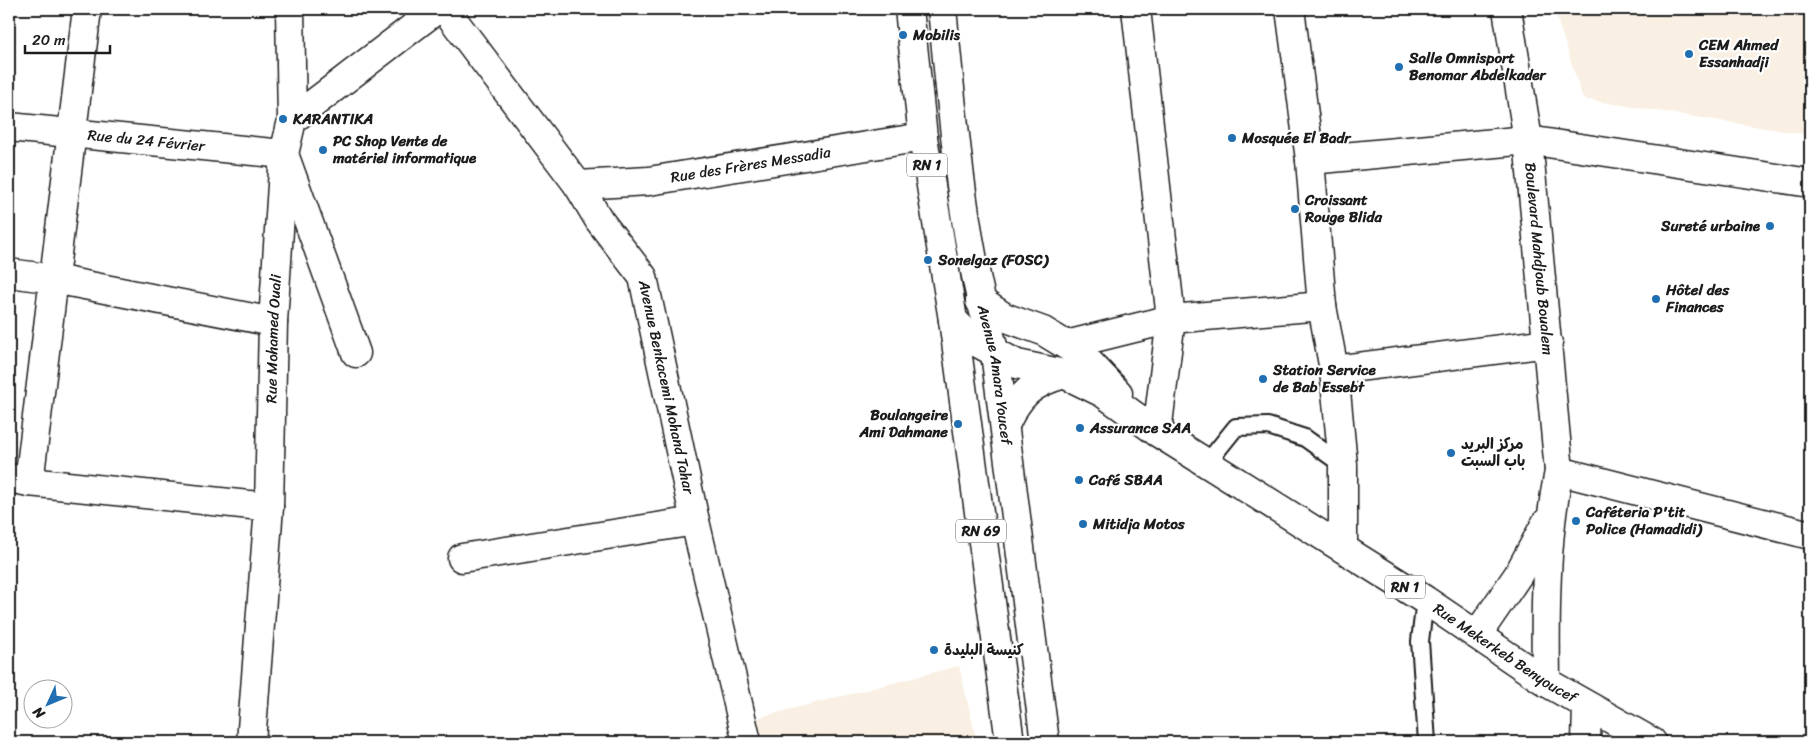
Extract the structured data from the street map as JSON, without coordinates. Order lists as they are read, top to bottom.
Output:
{
  "streets": {
    "street": [
      "Rue du 24 Février",
      "Rue des Frères Messadia",
      "RN 1",
      "Boulevard Mahdjoub Boualem",
      "Rue Mohamed Ouali",
      "Avenue Amara Youcef",
      "Avenue Benkacemi Mohand Tahar",
      "RN 69",
      "Rue Mekerkeb Benyoucef"
    ]
  },
  "crossings": [
    ["Rue du 24 Février", "Rue Mohamed Ouali"],
    ["Rue des Frères Messadia", "Avenue Amara Youcef"],
    ["Rue des Frères Messadia", "Avenue Benkacemi Mohand Tahar"],
    ["RN 1", "Avenue Amara Youcef"],
    ["RN 1", "Rue Mekerkeb Benyoucef"],
    ["Boulevard Mahdjoub Boualem", "Rue Mekerkeb Benyoucef"]
  ],
  "places": [
    "Mobilis",
    "CEM Ahmed Essanhadji",
    "Salle Omnisport Benomar Abdelkader",
    "KARANTIKA",
    "Mosquée El Badr",
    "PC Shop Vente de matériel informatique",
    "Croissant Rouge Blida",
    "Sureté urbaine",
    "Sonelgaz (FOSC)",
    "Hôtel des Finances",
    "Station Service de Bab Essebt",
    "Boulangeire Ami Dahmane",
    "Assurance SAA",
    "مركز البريد باب السبت",
    "Café SBAA",
    "Caféteria P'tit Police (Hamadidi)",
    "Mitidja Motos",
    "كنيسة البليدة"
  ],
  "scale_bar": "20 m",
  "north": "bottom left"
}
